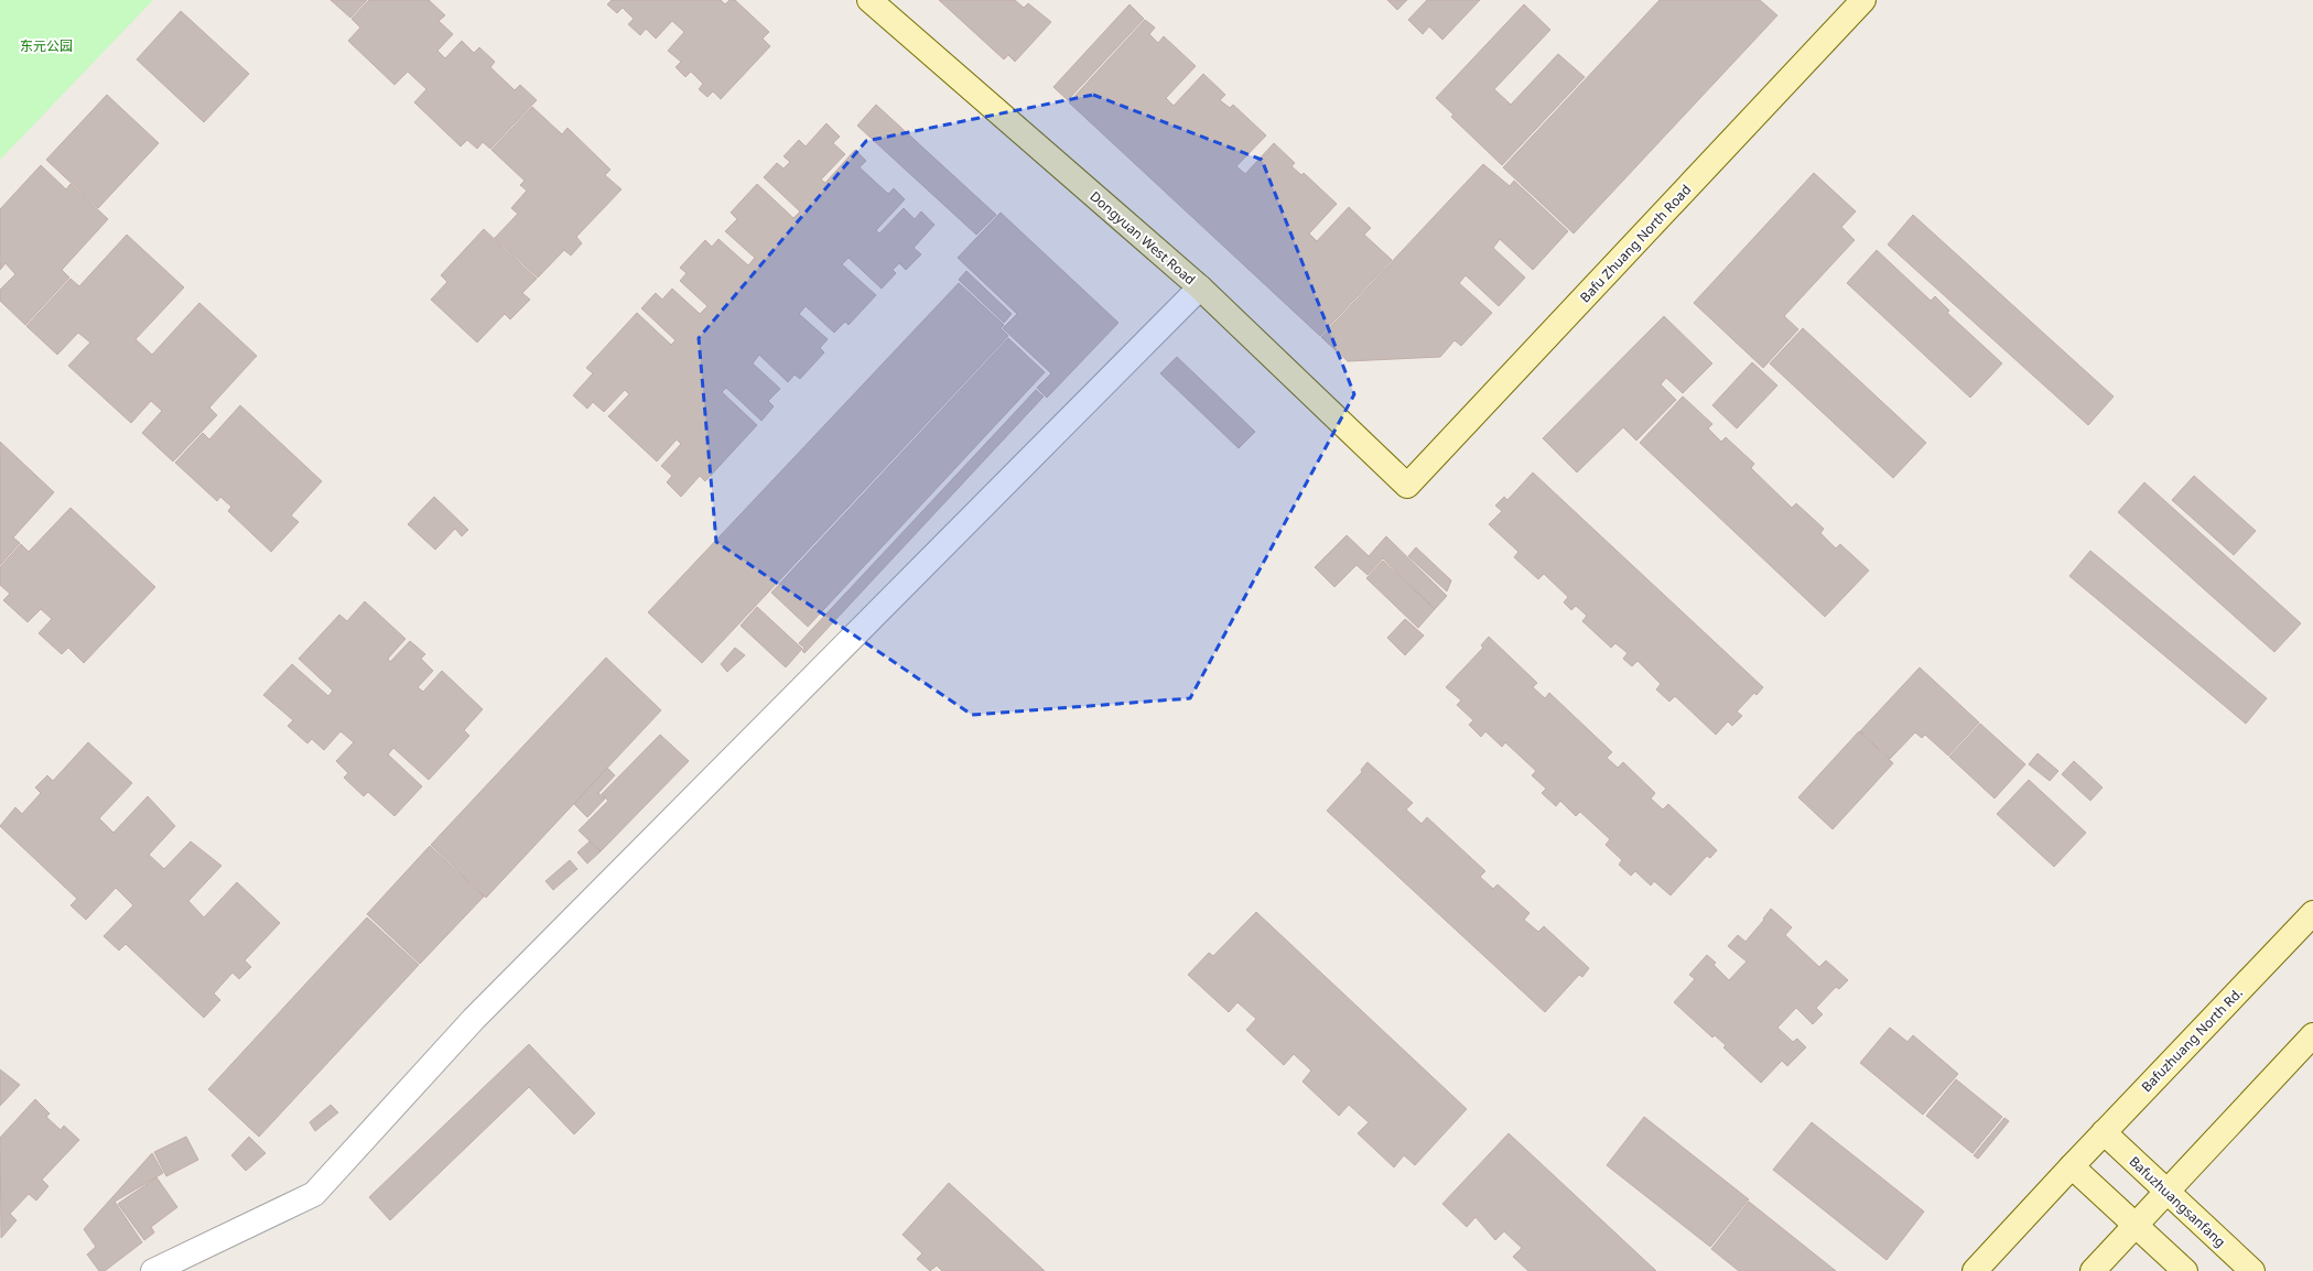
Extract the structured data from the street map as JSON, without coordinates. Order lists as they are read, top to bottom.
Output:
{
  "streets": {
    "street": [
      "Dongyuan West Road",
      "Bafu Zhuang North Road",
      "Bafuzhuang North Rd.",
      "Bafuzhuangsanfang"
    ]
  },
  "crossings": [
    ["Dongyuan West Road", "Bafu Zhuang North Road"],
    ["Bafuzhuang North Rd.", "Bafuzhuangsanfang"]
  ],
  "parks": ["东元公园"]
}
